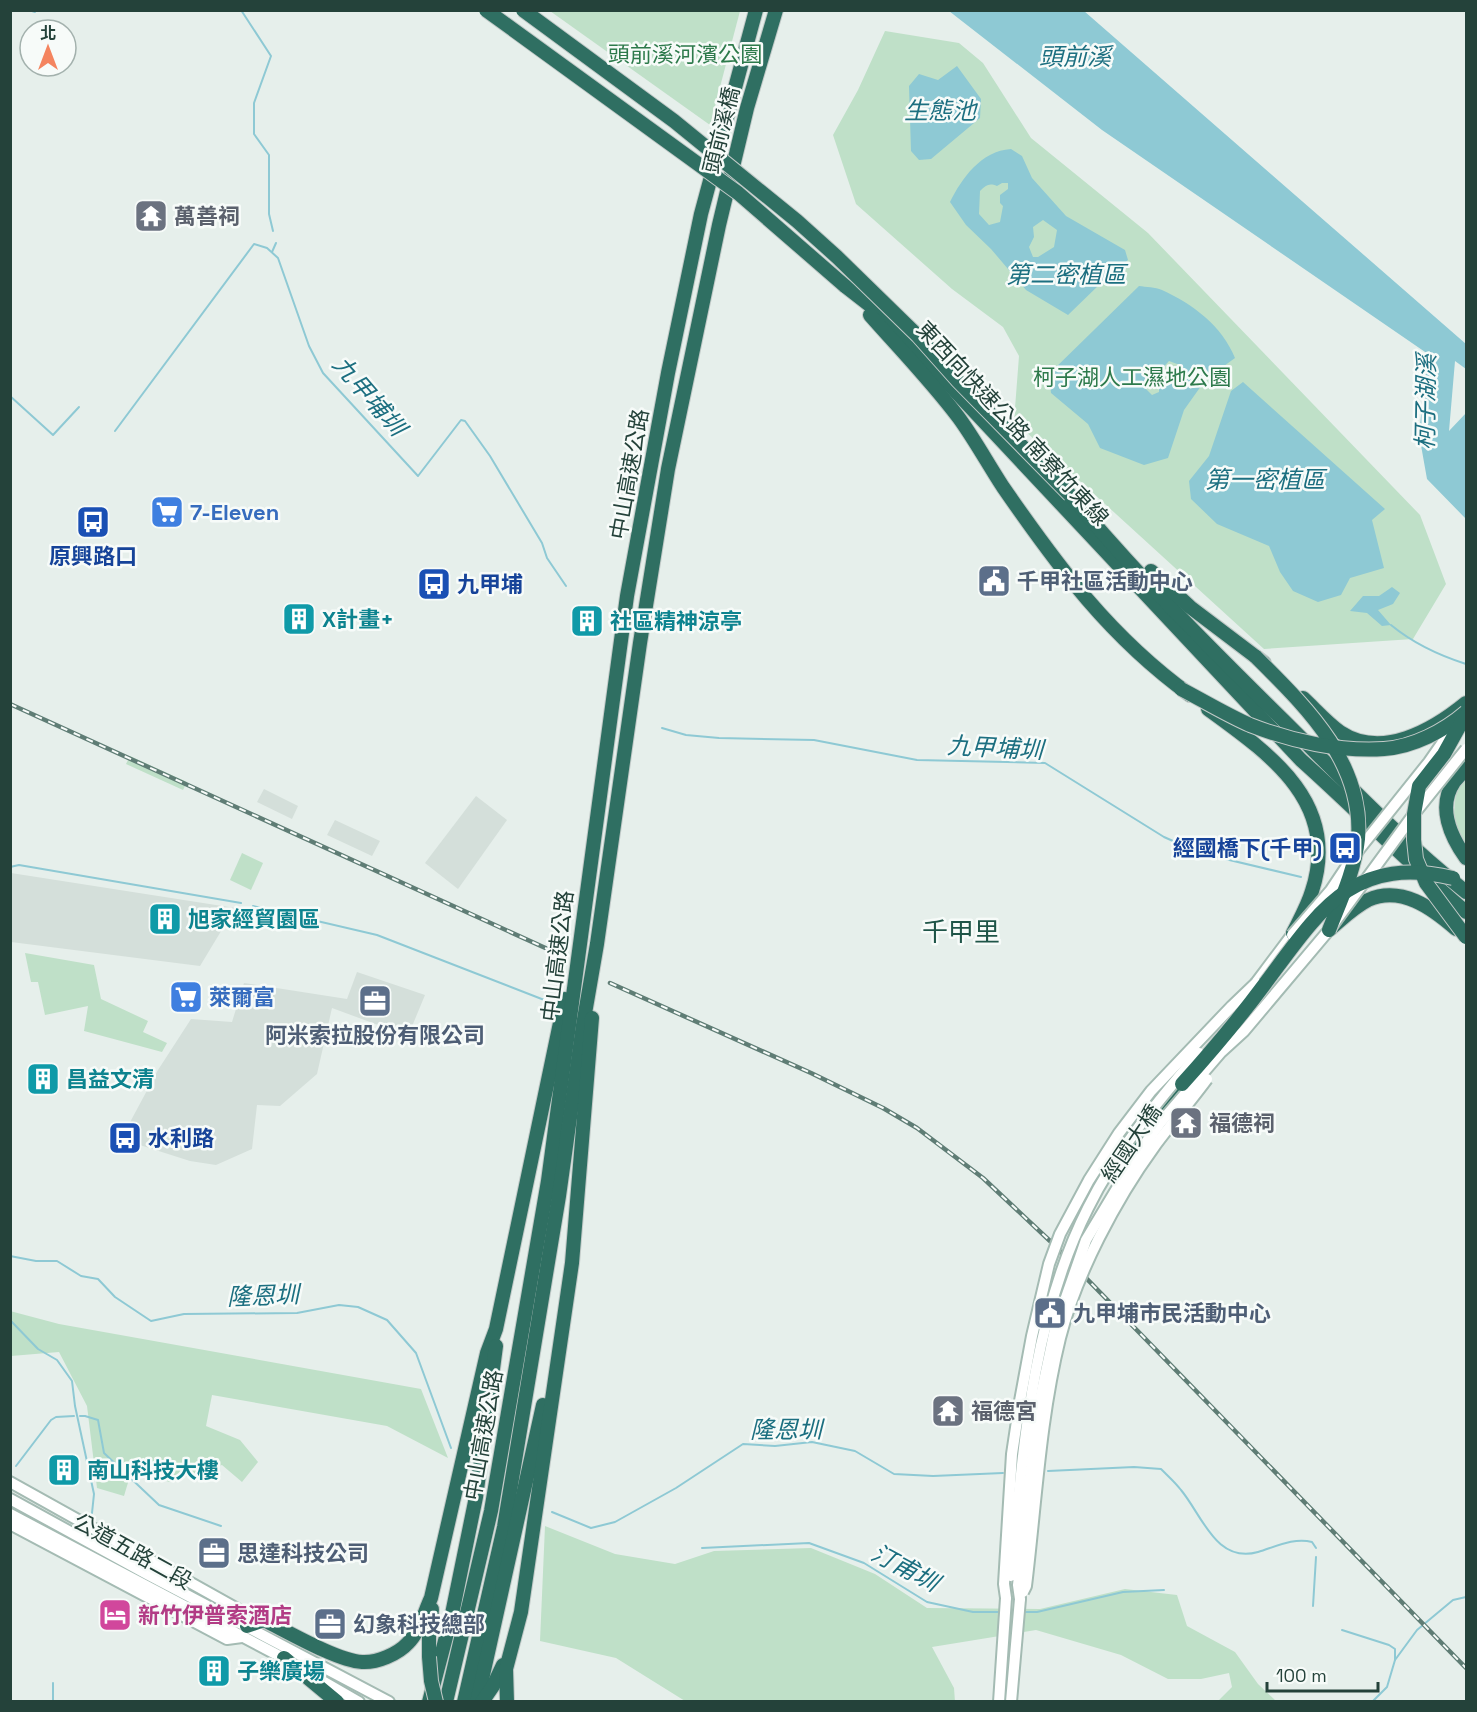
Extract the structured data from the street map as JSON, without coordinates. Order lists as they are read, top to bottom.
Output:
{
  "streets": {
    "highway": ["頭前溪橋", "東西向快速公路 南寮竹東線", "中山高速公路"],
    "main road": ["經國大橋", "公道五路二段"]
  },
  "crossings": [
    ["頭前溪橋", "中山高速公路"]
  ],
  "districts": ["千甲里"],
  "water": [
    "頭前溪",
    "生態池",
    "第二密植區",
    "九甲埔圳",
    "柯子湖溪",
    "第一密植區",
    "隆恩圳",
    "汀甫圳"
  ],
  "parks": ["頭前溪河濱公園", "柯子湖人工濕地公園"],
  "places": {
    "temple": ["萬善祠", "福德祠", "福德宮"],
    "supermarket": ["7-Eleven", "萊爾富"],
    "bus stop": [
      "原興路口",
      "九甲埔",
      "經國橋下(千甲)",
      "水利路"
    ],
    "public building": ["千甲社區活動中心", "九甲埔市民活動中心"],
    "building": [
      "X計畫+",
      "社區精神涼亭",
      "旭家經貿園區",
      "昌益文清",
      "南山科技大樓",
      "子樂廣場"
    ],
    "office": ["阿米索拉股份有限公司", "思達科技公司", "幻象科技總部"],
    "hotel": ["新竹伊普索酒店"]
  },
  "scale_bar": "100 m",
  "north": "top"
}
